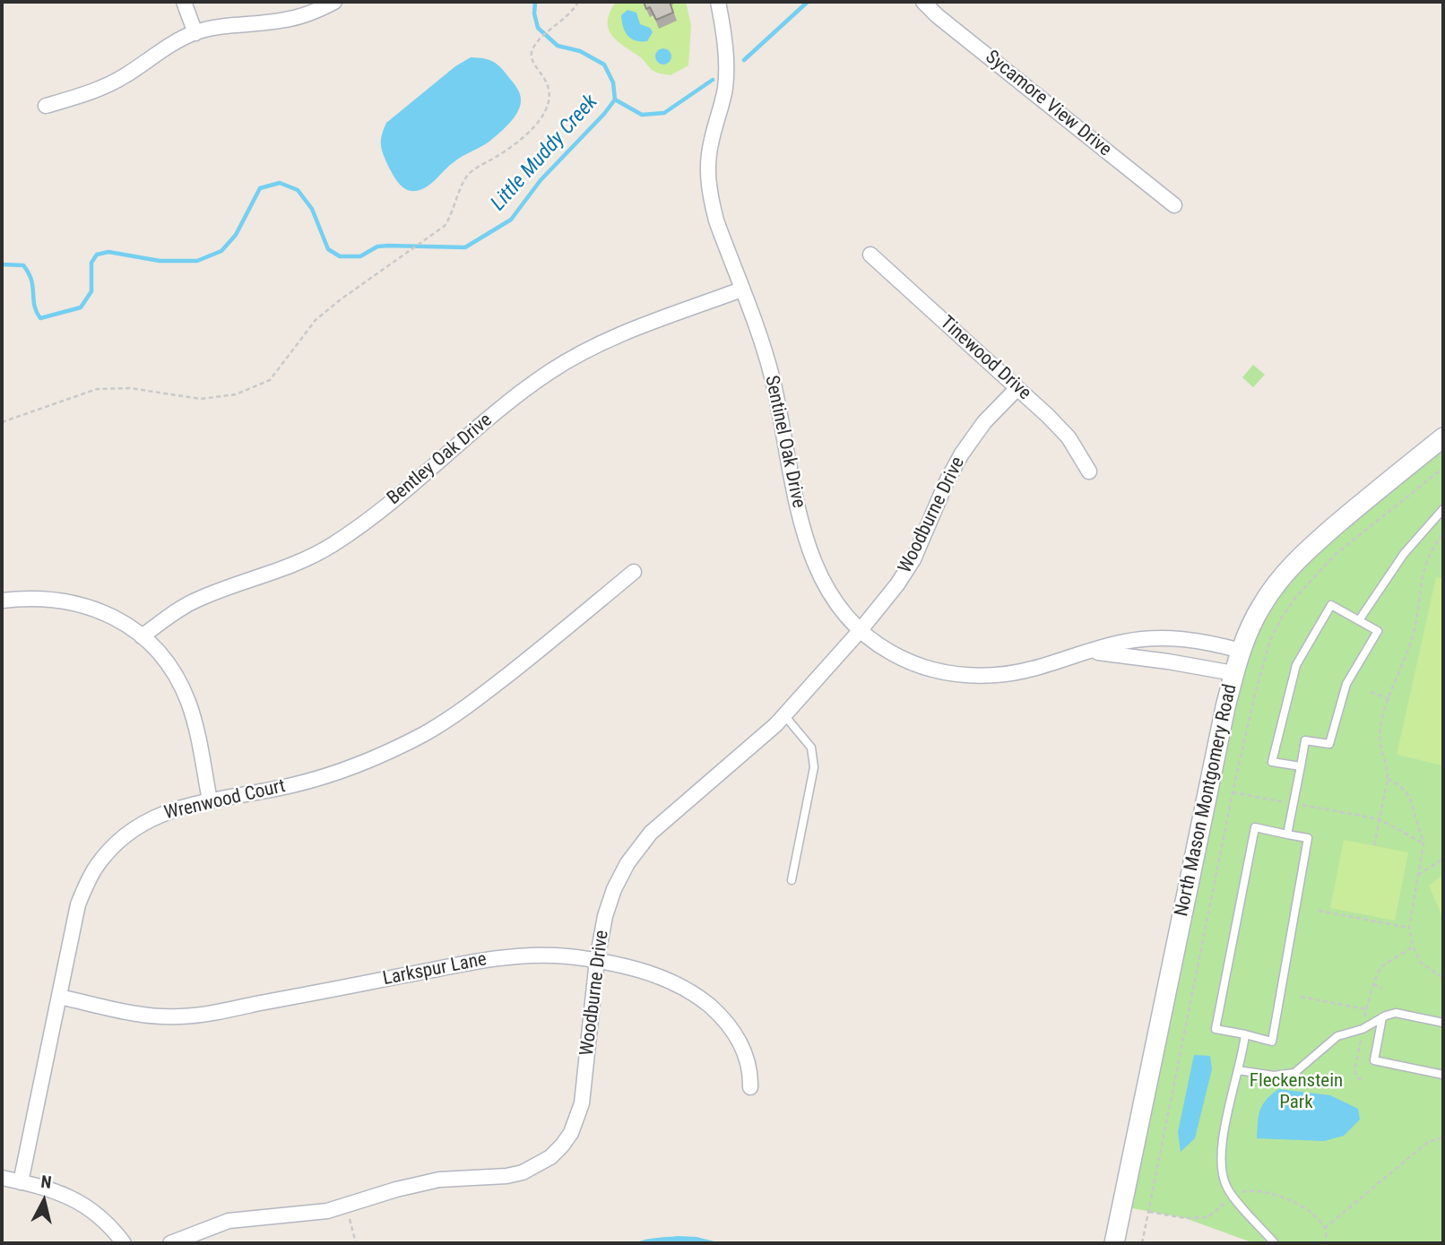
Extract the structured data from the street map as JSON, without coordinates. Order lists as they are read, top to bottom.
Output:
{
  "streets": {
    "street": [
      "Sycamore View Drive",
      "Tinewood Drive",
      "Sentinel Oak Drive",
      "Bentley Oak Drive",
      "Woodburne Drive",
      "Wrenwood Court",
      "North Mason Montgomery Road",
      "Larkspur Lane"
    ]
  },
  "crossings": [
    ["Tinewood Drive", "Woodburne Drive"],
    ["Sentinel Oak Drive", "Bentley Oak Drive"],
    ["Sentinel Oak Drive", "Woodburne Drive"],
    ["Sentinel Oak Drive", "North Mason Montgomery Road"],
    ["Woodburne Drive", "Larkspur Lane"],
    ["Wrenwood Court", "Larkspur Lane"]
  ],
  "water": ["Little Muddy Creek"],
  "parks": ["Fleckenstein Park"],
  "north": "top"
}
